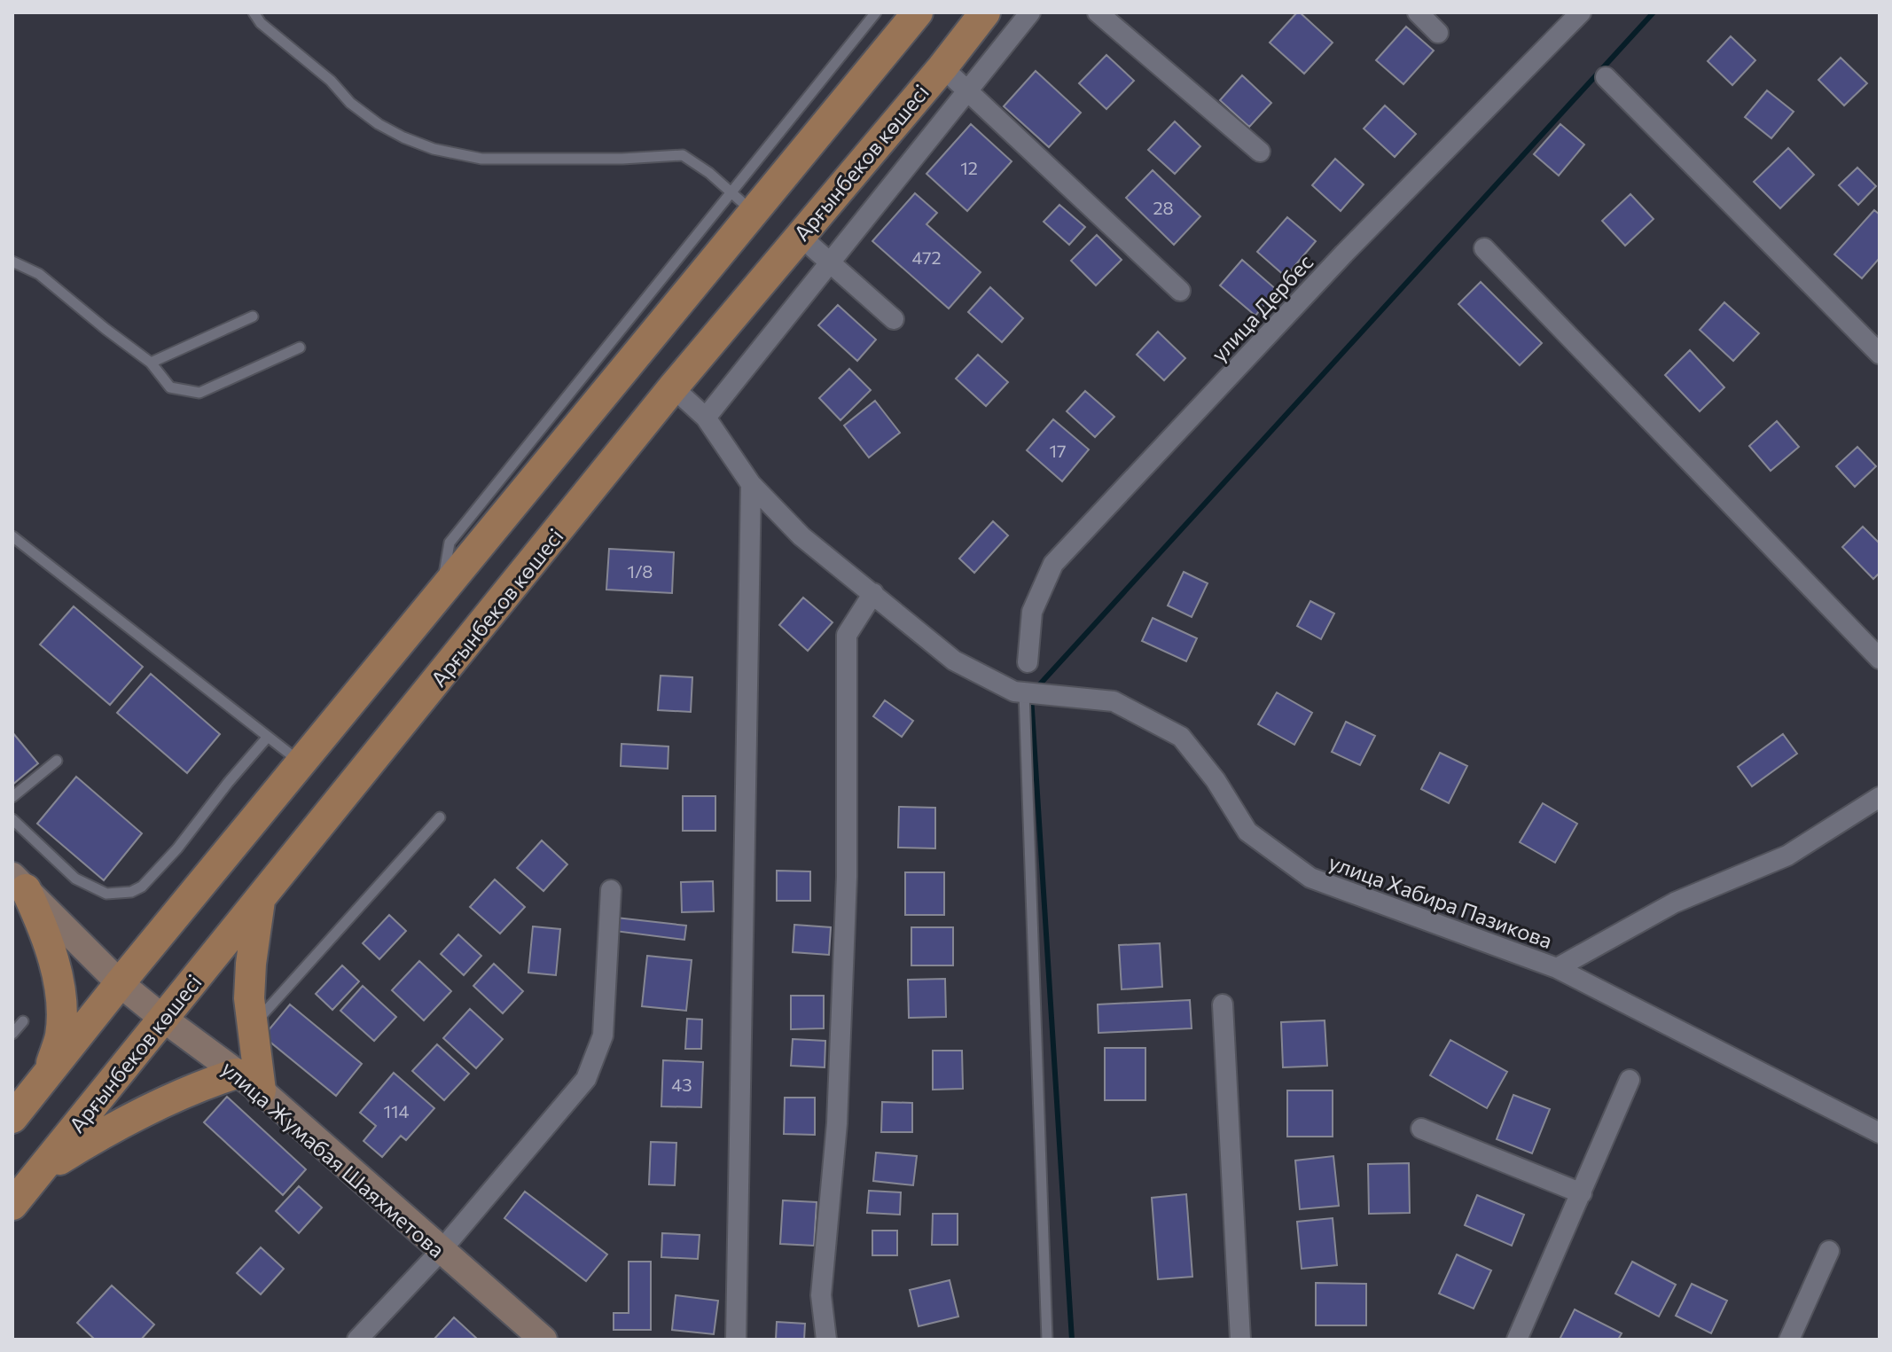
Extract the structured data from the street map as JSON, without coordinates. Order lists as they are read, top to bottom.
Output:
{
  "streets": {
    "main road": ["Арғынбеков көшесі"],
    "street": ["улица Дербес", "улица Хабира Пазикова", "улица Жумабая Шаяхметова"]
  },
  "crossings": [
    ["Арғынбеков көшесі", "улица Хабира Пазикова"],
    ["Арғынбеков көшесі", "улица Жумабая Шаяхметова"]
  ],
  "house_numbers": [
    "12",
    "28",
    "472",
    "17",
    "1/8",
    "43",
    "114"
  ]
}
